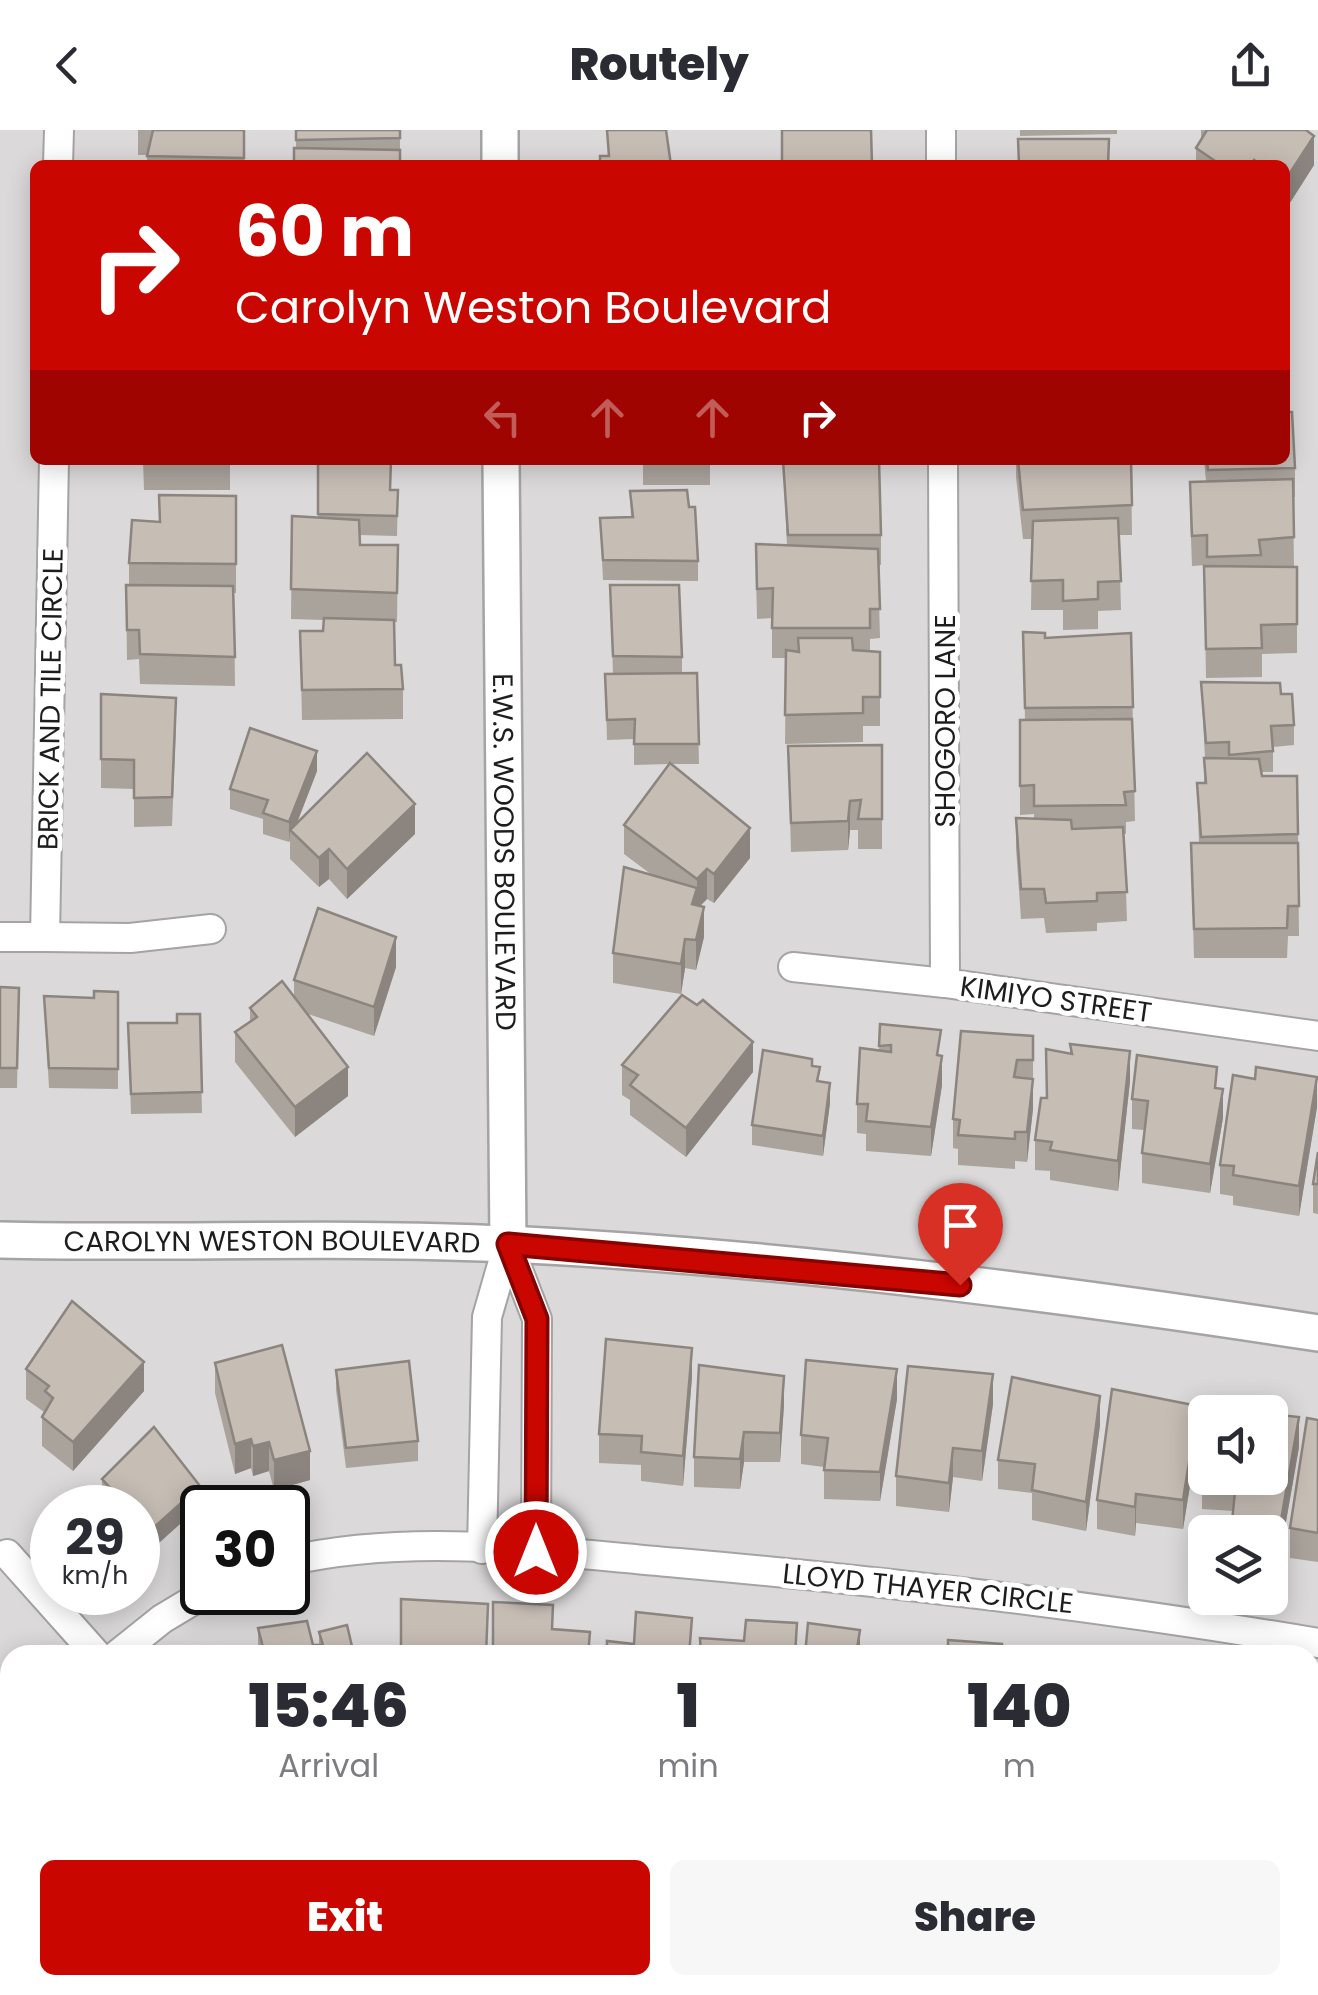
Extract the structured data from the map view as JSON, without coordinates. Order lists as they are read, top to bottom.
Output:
{
  "streets": {
    "street": [
      "BRICK AND TILE CIRCLE",
      "SHOGORO LANE",
      "E.W.S. WOODS BOULEVARD",
      "KIMIYO STREET",
      "CAROLYN WESTON BOULEVARD",
      "LLOYD THAYER CIRCLE"
    ]
  },
  "crossings": [
    ["SHOGORO LANE", "KIMIYO STREET"],
    ["E.W.S. WOODS BOULEVARD", "CAROLYN WESTON BOULEVARD"]
  ],
  "page": {
    "header": "Routely",
    "turn": ["60 m", "Carolyn Weston Boulevard"],
    "speed": "29 km/h",
    "limit": "30",
    "eta": [
      "15:46",
      "Arrival",
      "1",
      "min",
      "140",
      "m"
    ],
    "buttons": ["Exit", "Share"]
  }
}
